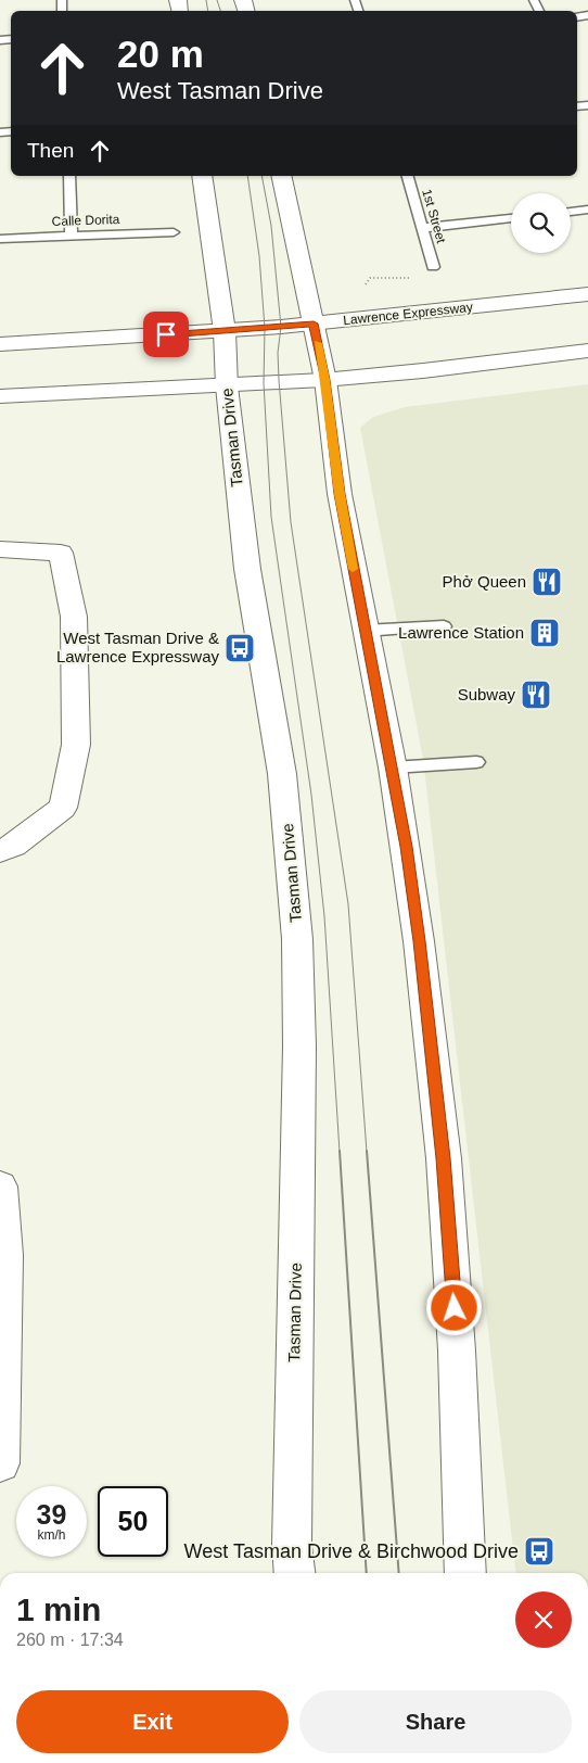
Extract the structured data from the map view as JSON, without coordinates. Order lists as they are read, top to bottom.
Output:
{
  "streets": {
    "main road": ["Lawrence Expressway", "Tasman Drive"],
    "lane": ["1st Street", "Calle Dorita"]
  },
  "crossings": [
    ["Lawrence Expressway", "Tasman Drive"]
  ],
  "places": {
    "restaurant": ["Phở Queen", "Subway"],
    "building": ["Lawrence Station"],
    "bus stop": ["West Tasman Drive & Lawrence Expressway", "West Tasman Drive & Birchwood Drive"]
  },
  "page": {
    "turn": ["20 m", "West Tasman Drive"],
    "then": "Then",
    "speed": "39 km/h",
    "limit": "50",
    "heading": ["1 min", "260 m · 17:34"],
    "buttons": ["Exit", "Share"]
  }
}
